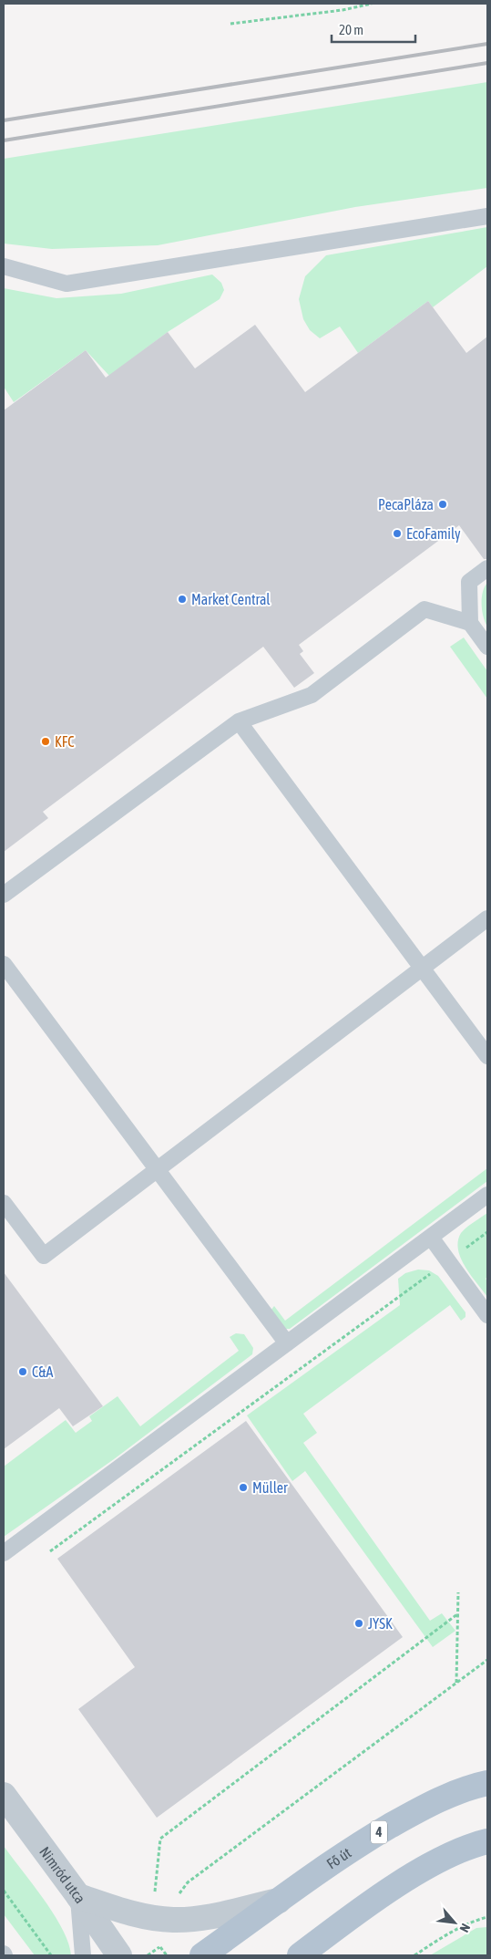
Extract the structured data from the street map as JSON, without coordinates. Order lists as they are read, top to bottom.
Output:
{
  "streets": {
    "main road": ["4", "Fő út"],
    "street": ["Nimród utca"]
  },
  "places": [
    "PecaPláza",
    "EcoFamily",
    "Market Central",
    "KFC",
    "C&A",
    "Müller",
    "JYSK"
  ],
  "scale_bar": "20 m",
  "north": "bottom right"
}
